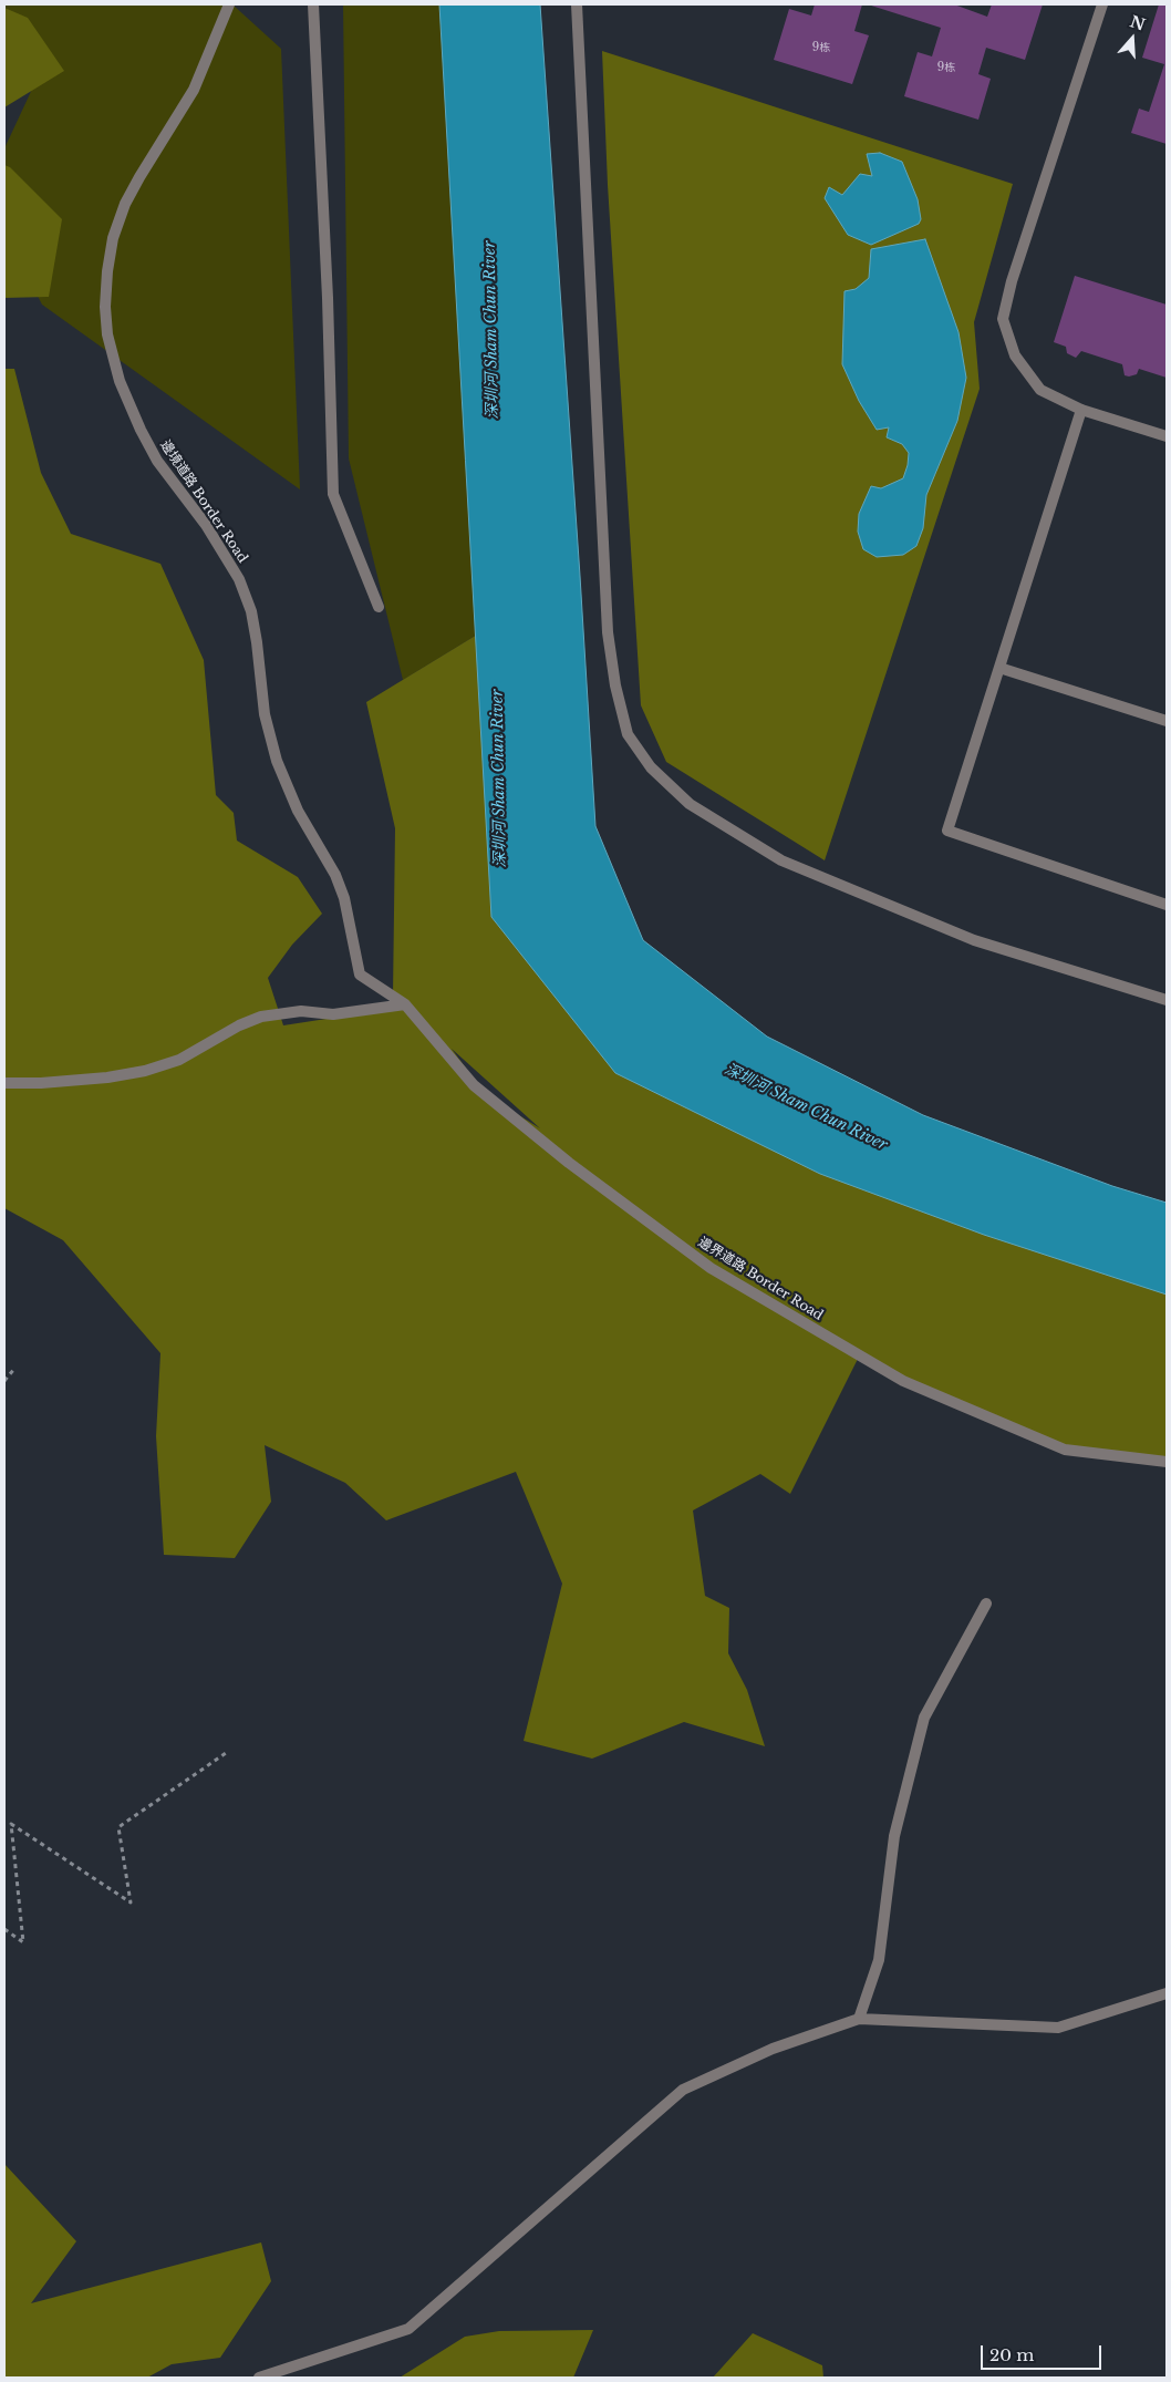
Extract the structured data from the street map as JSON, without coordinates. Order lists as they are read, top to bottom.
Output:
{
  "streets": {
    "street": ["邊境道路 Border Road", "邊界道路 Border Road"]
  },
  "crossings": [
    ["邊境道路 Border Road", "邊界道路 Border Road"]
  ],
  "water": ["深圳河 Sham Chun River"],
  "house_numbers": ["9栋", "9栋"],
  "scale_bar": "20 m",
  "north": "top"
}
